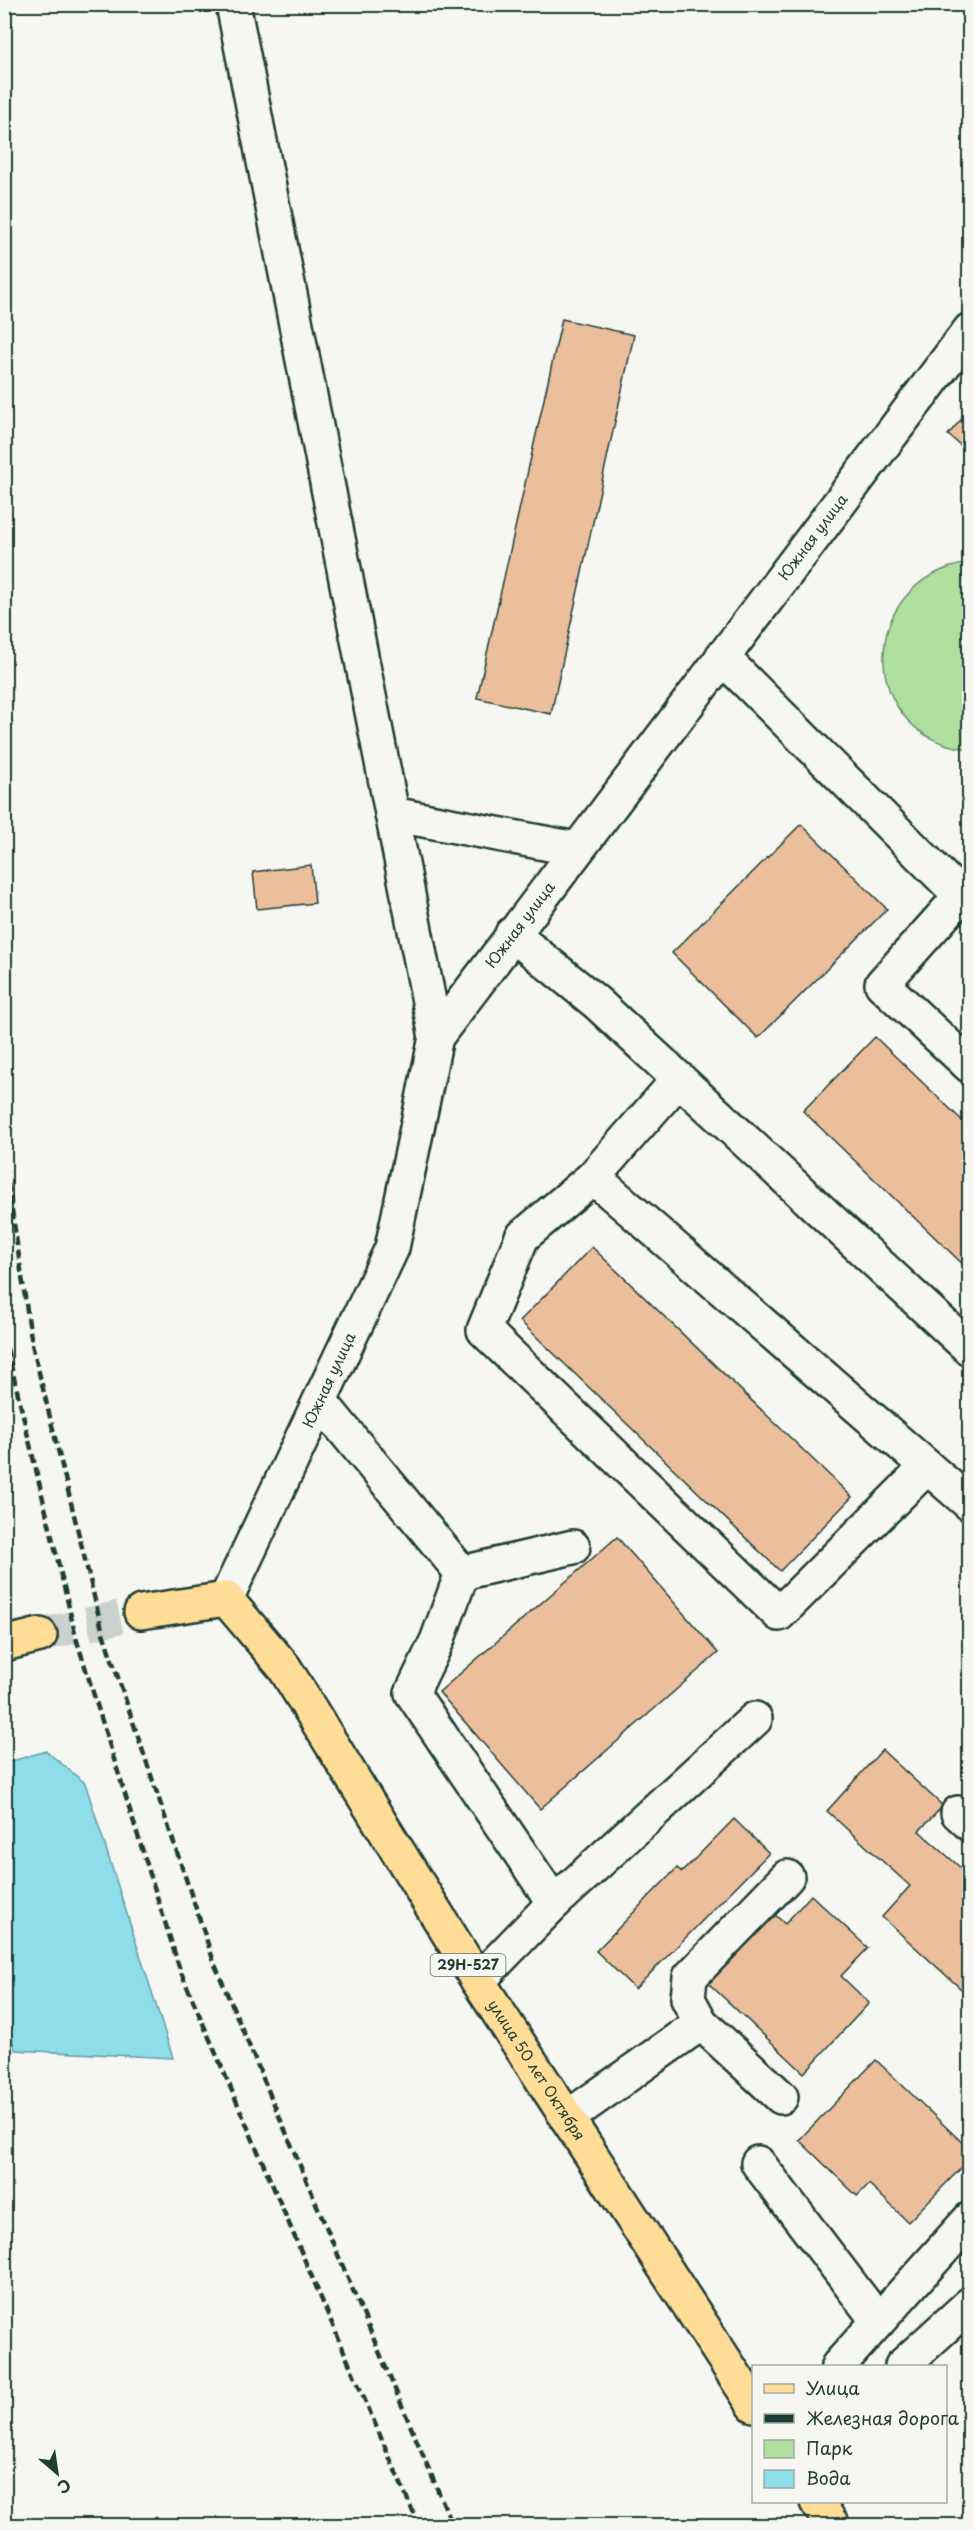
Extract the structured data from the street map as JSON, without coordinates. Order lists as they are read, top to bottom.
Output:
{
  "streets": {
    "main road": ["29Н-527", "улица 50 лет Октября"],
    "street": ["Южная улица"]
  },
  "crossings": [
    ["Южная улица", "улица 50 лет Октября"]
  ],
  "legend": [
    "Улица",
    "Железная дорога",
    "Парк",
    "Вода"
  ],
  "north": "bottom right"
}
